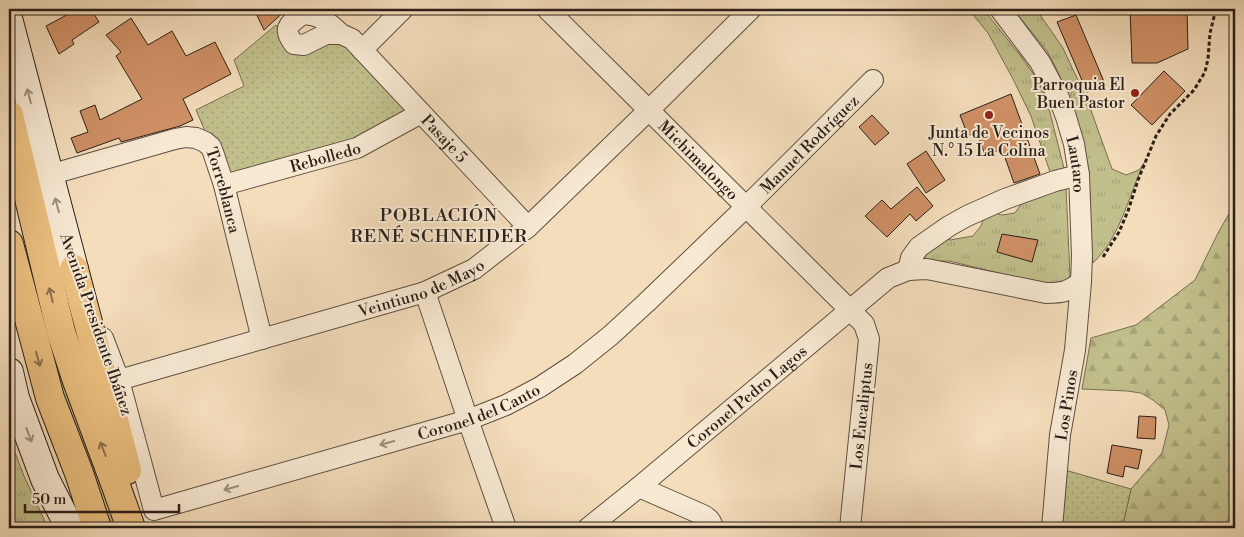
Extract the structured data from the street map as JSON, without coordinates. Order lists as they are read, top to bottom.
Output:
{
  "streets": {
    "main road": ["Avenida Presidente Ibáñez"],
    "street": [
      "Pasaje 5",
      "Manuel Rodríguez",
      "Rebolledo",
      "Michimalongo",
      "Lautaro",
      "Torreblanca",
      "Veintiuno de Mayo",
      "Coronel Pedro Lagos",
      "Los Pinos",
      "Coronel del Canto",
      "Los Eucaliptus"
    ]
  },
  "crossings": [
    ["Pasaje 5", "Rebolledo"],
    ["Pasaje 5", "Veintiuno de Mayo"],
    ["Manuel Rodríguez", "Michimalongo"],
    ["Manuel Rodríguez", "Coronel del Canto"],
    ["Rebolledo", "Torreblanca"],
    ["Michimalongo", "Veintiuno de Mayo"],
    ["Michimalongo", "Coronel Pedro Lagos"],
    ["Michimalongo", "Coronel del Canto"],
    ["Michimalongo", "Los Eucaliptus"],
    ["Lautaro", "Coronel Pedro Lagos"],
    ["Lautaro", "Los Pinos"],
    ["Torreblanca", "Veintiuno de Mayo"],
    ["Torreblanca", "Avenida Presidente Ibáñez"],
    ["Veintiuno de Mayo", "Avenida Presidente Ibáñez"],
    ["Avenida Presidente Ibáñez", "Coronel del Canto"],
    ["Coronel Pedro Lagos", "Los Pinos"],
    ["Coronel Pedro Lagos", "Los Eucaliptus"]
  ],
  "one_way": ["Coronel del Canto"],
  "districts": ["POBLACIÓN RENÉ SCHNEIDER"],
  "places": ["Parroquia El Buen Pastor", "Junta de Vecinos N.° 15 La Colina"],
  "scale_bar": "50 m"
}
